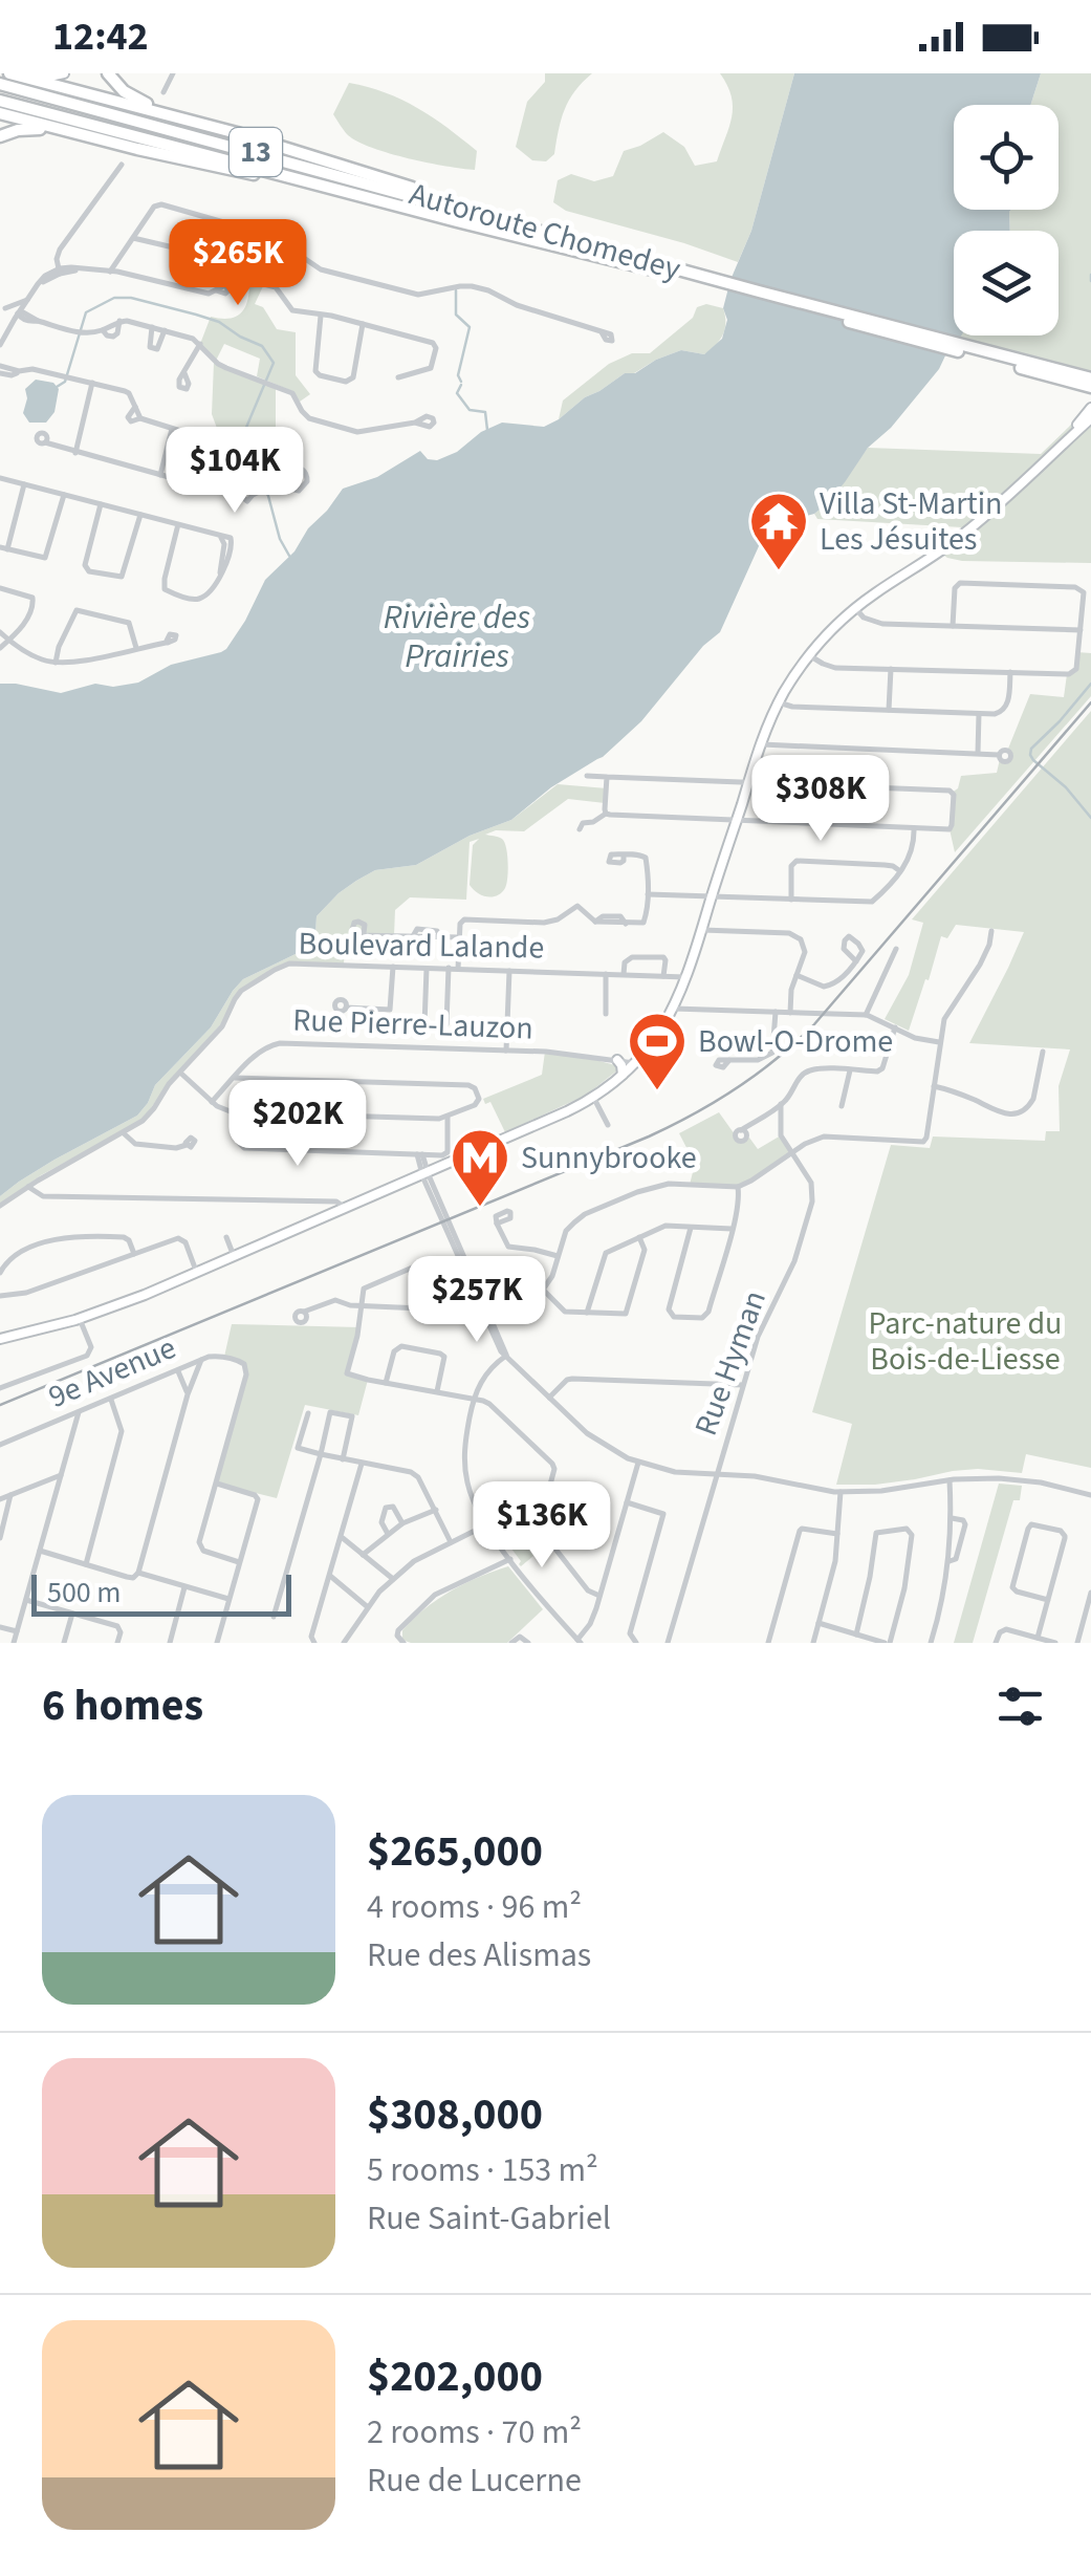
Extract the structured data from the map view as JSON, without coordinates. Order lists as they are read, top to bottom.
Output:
{
  "streets": {
    "highway": ["13", "Autoroute Chomedey"],
    "street": [
      "Boulevard Lalande",
      "Rue Pierre-Lauzon",
      "Rue Hyman",
      "9e Avenue"
    ]
  },
  "water": ["Rivière des Prairies"],
  "parks": ["Parc-nature du Bois-de-Liesse"],
  "places": {
    "temple": ["Villa St-Martin Les Jésuites"],
    "sports": ["Bowl-O-Drome"],
    "metro station": ["Sunnybrooke"]
  },
  "scale_bar": "500 m",
  "page": {
    "status": "12:42",
    "price": [
      "$265K",
      "$104K",
      "$308K",
      "$202K",
      "$257K",
      "$136K"
    ],
    "scale": "500 m",
    "heading": "6 homes",
    "list": [
      {
        "name": "$265,000",
        "note": "4 rooms · 96 m² · Rue des Alismas"
      },
      {
        "name": "$308,000",
        "note": "5 rooms · 153 m² · Rue Saint-Gabriel"
      },
      {
        "name": "$202,000",
        "note": "2 rooms · 70 m² · Rue de Lucerne"
      }
    ]
  }
}
